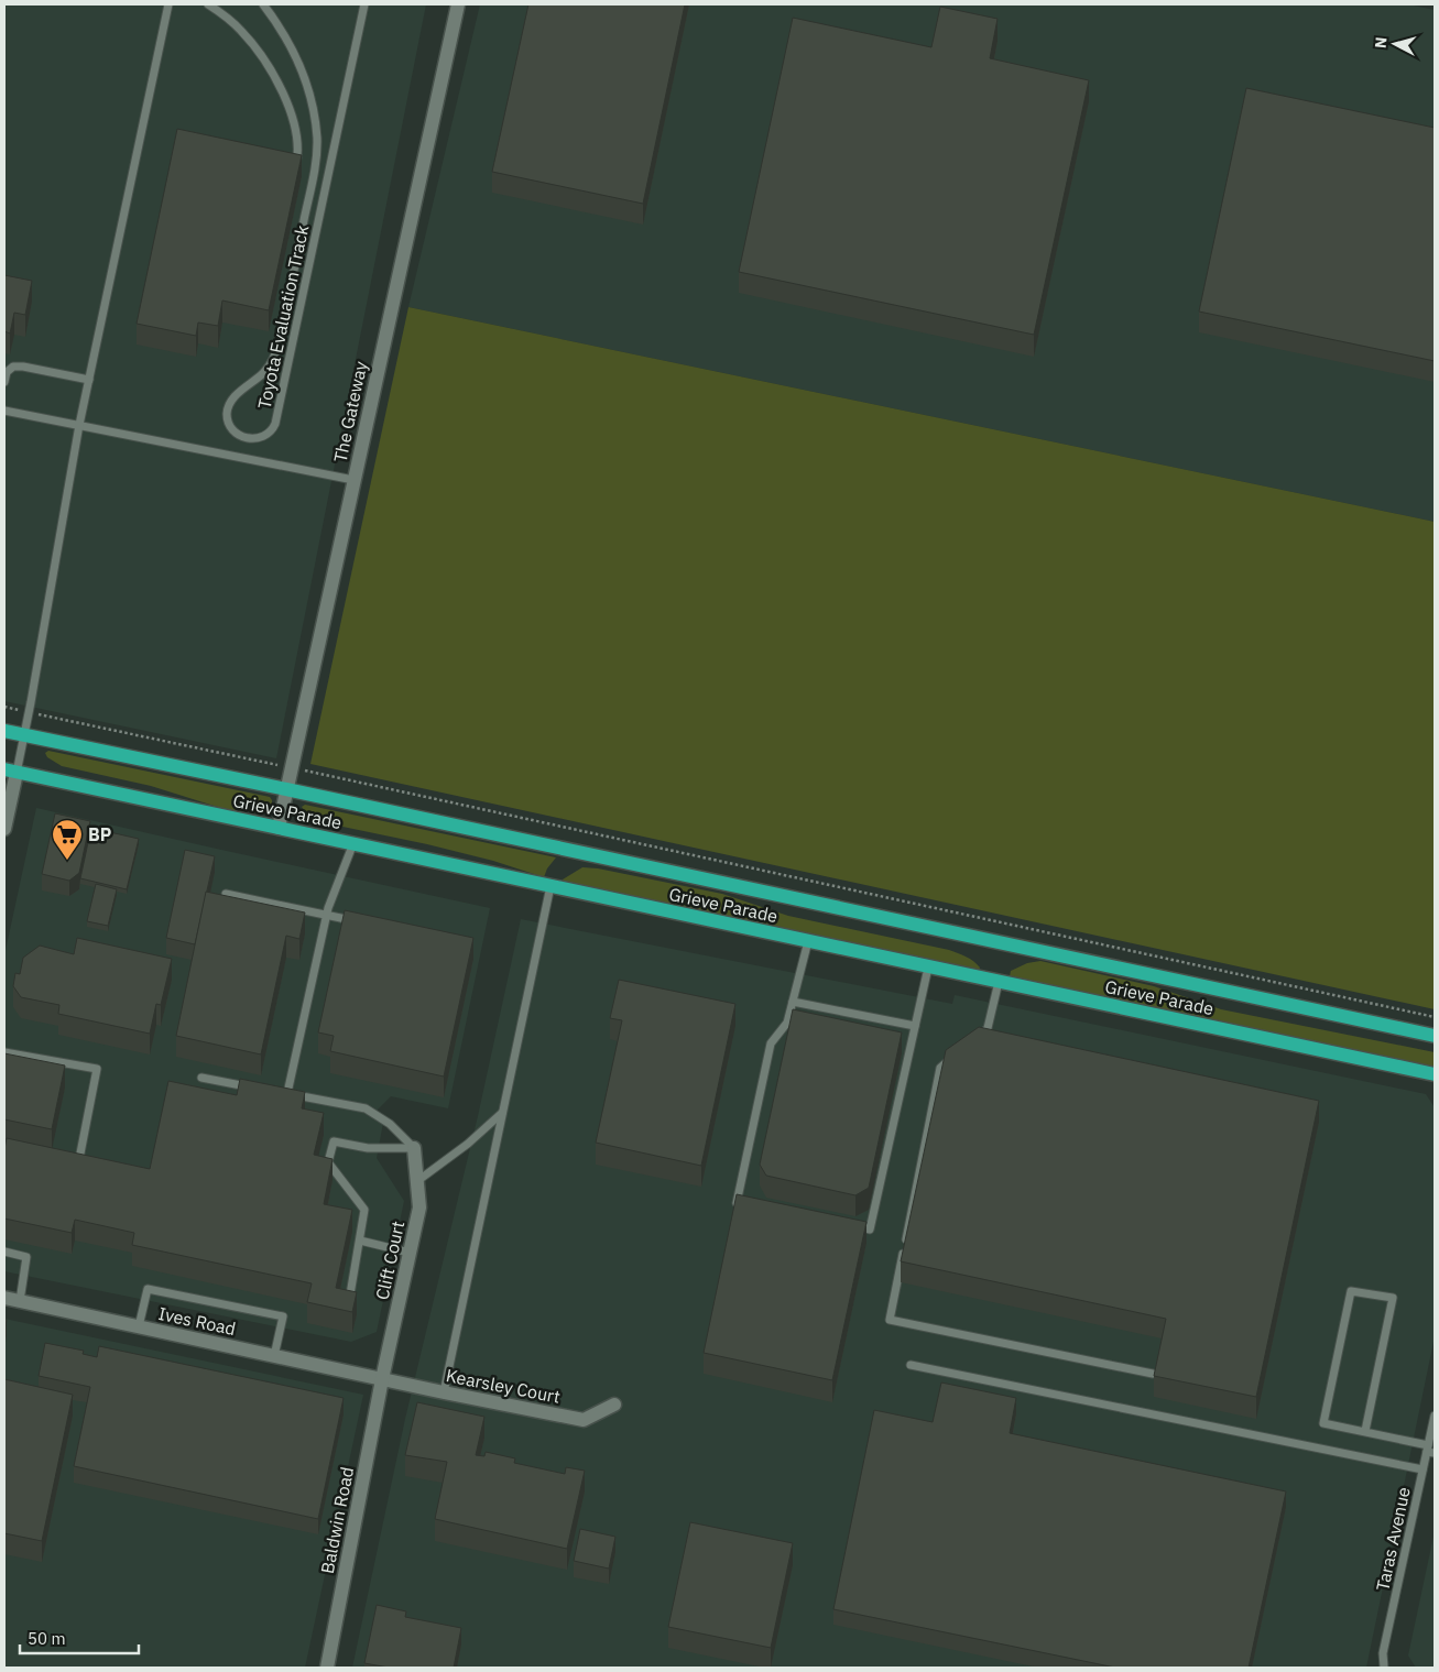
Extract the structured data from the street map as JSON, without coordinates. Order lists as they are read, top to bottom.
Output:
{
  "streets": {
    "main road": ["Grieve Parade"],
    "street": [
      "The Gateway",
      "Clift Court",
      "Ives Road",
      "Kearsley Court",
      "Baldwin Road"
    ],
    "lane": ["Toyota Evaluation Track", "Taras Avenue"]
  },
  "crossings": [
    ["The Gateway", "Grieve Parade"],
    ["Clift Court", "Ives Road"],
    ["Clift Court", "Kearsley Court"],
    ["Clift Court", "Baldwin Road"],
    ["Ives Road", "Kearsley Court"],
    ["Ives Road", "Baldwin Road"],
    ["Kearsley Court", "Baldwin Road"]
  ],
  "places": {
    "supermarket": ["BP"]
  },
  "scale_bar": "50 m",
  "north": "left"
}
